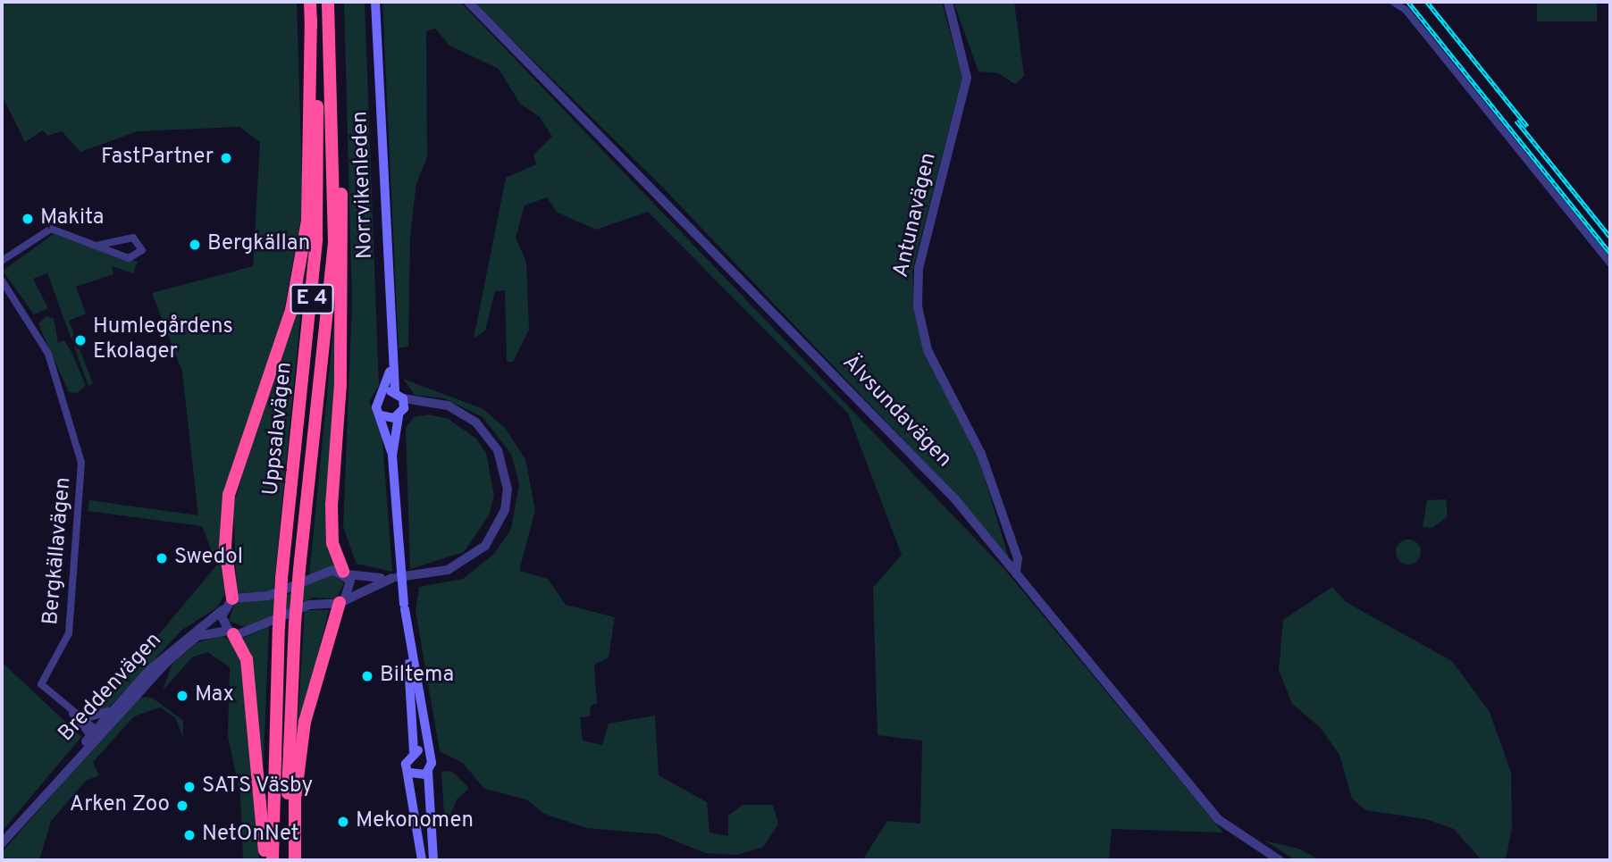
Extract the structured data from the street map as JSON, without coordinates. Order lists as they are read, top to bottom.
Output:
{
  "streets": {
    "highway": ["E 4", "Uppsalavägen"],
    "main road": ["Norrvikenleden"],
    "street": [
      "Antunavägen",
      "Älvsundavägen",
      "Bergkällavägen",
      "Breddenvägen"
    ]
  },
  "crossings": [
    ["Antunavägen", "Älvsundavägen"],
    ["Bergkällavägen", "Breddenvägen"]
  ],
  "places": [
    "FastPartner",
    "Makita",
    "Bergkällan",
    "Humlegårdens Ekolager",
    "Swedol",
    "Biltema",
    "Max",
    "SATS Väsby",
    "Arken Zoo",
    "Mekonomen",
    "NetOnNet"
  ]
}
